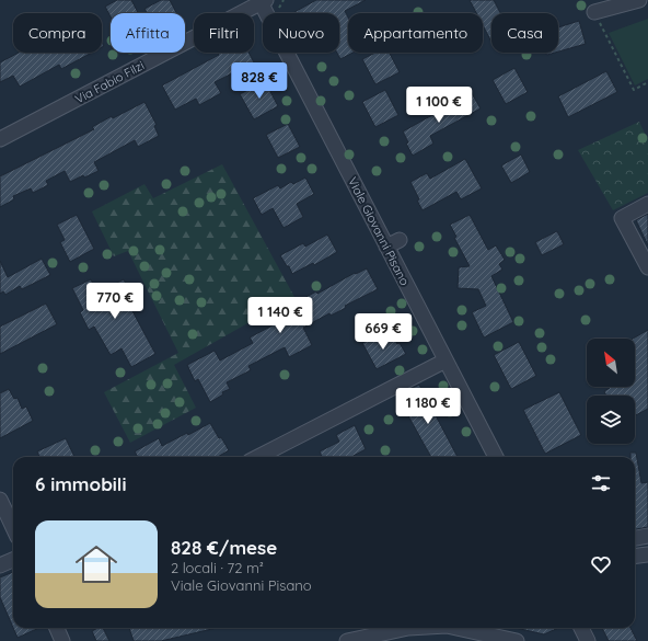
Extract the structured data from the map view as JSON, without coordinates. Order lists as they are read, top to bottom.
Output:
{
  "streets": {
    "street": ["Via Fabio Filzi", "Viale Giovanni Pisano"]
  },
  "crossings": [
    ["Via Fabio Filzi", "Viale Giovanni Pisano"]
  ],
  "north": "top left",
  "page": {
    "chip": [
      "Compra",
      "Affitta",
      "Filtri",
      "Nuovo",
      "Appartamento",
      "Casa"
    ],
    "price": [
      "828 €",
      "1 100 €",
      "770 €",
      "1 140 €",
      "669 €",
      "1 180 €"
    ],
    "heading": "6 immobili",
    "list": [
      {
        "name": "828 €/mese",
        "note": "2 locali · 72 m² · Viale Giovanni Pisano"
      }
    ]
  }
}
